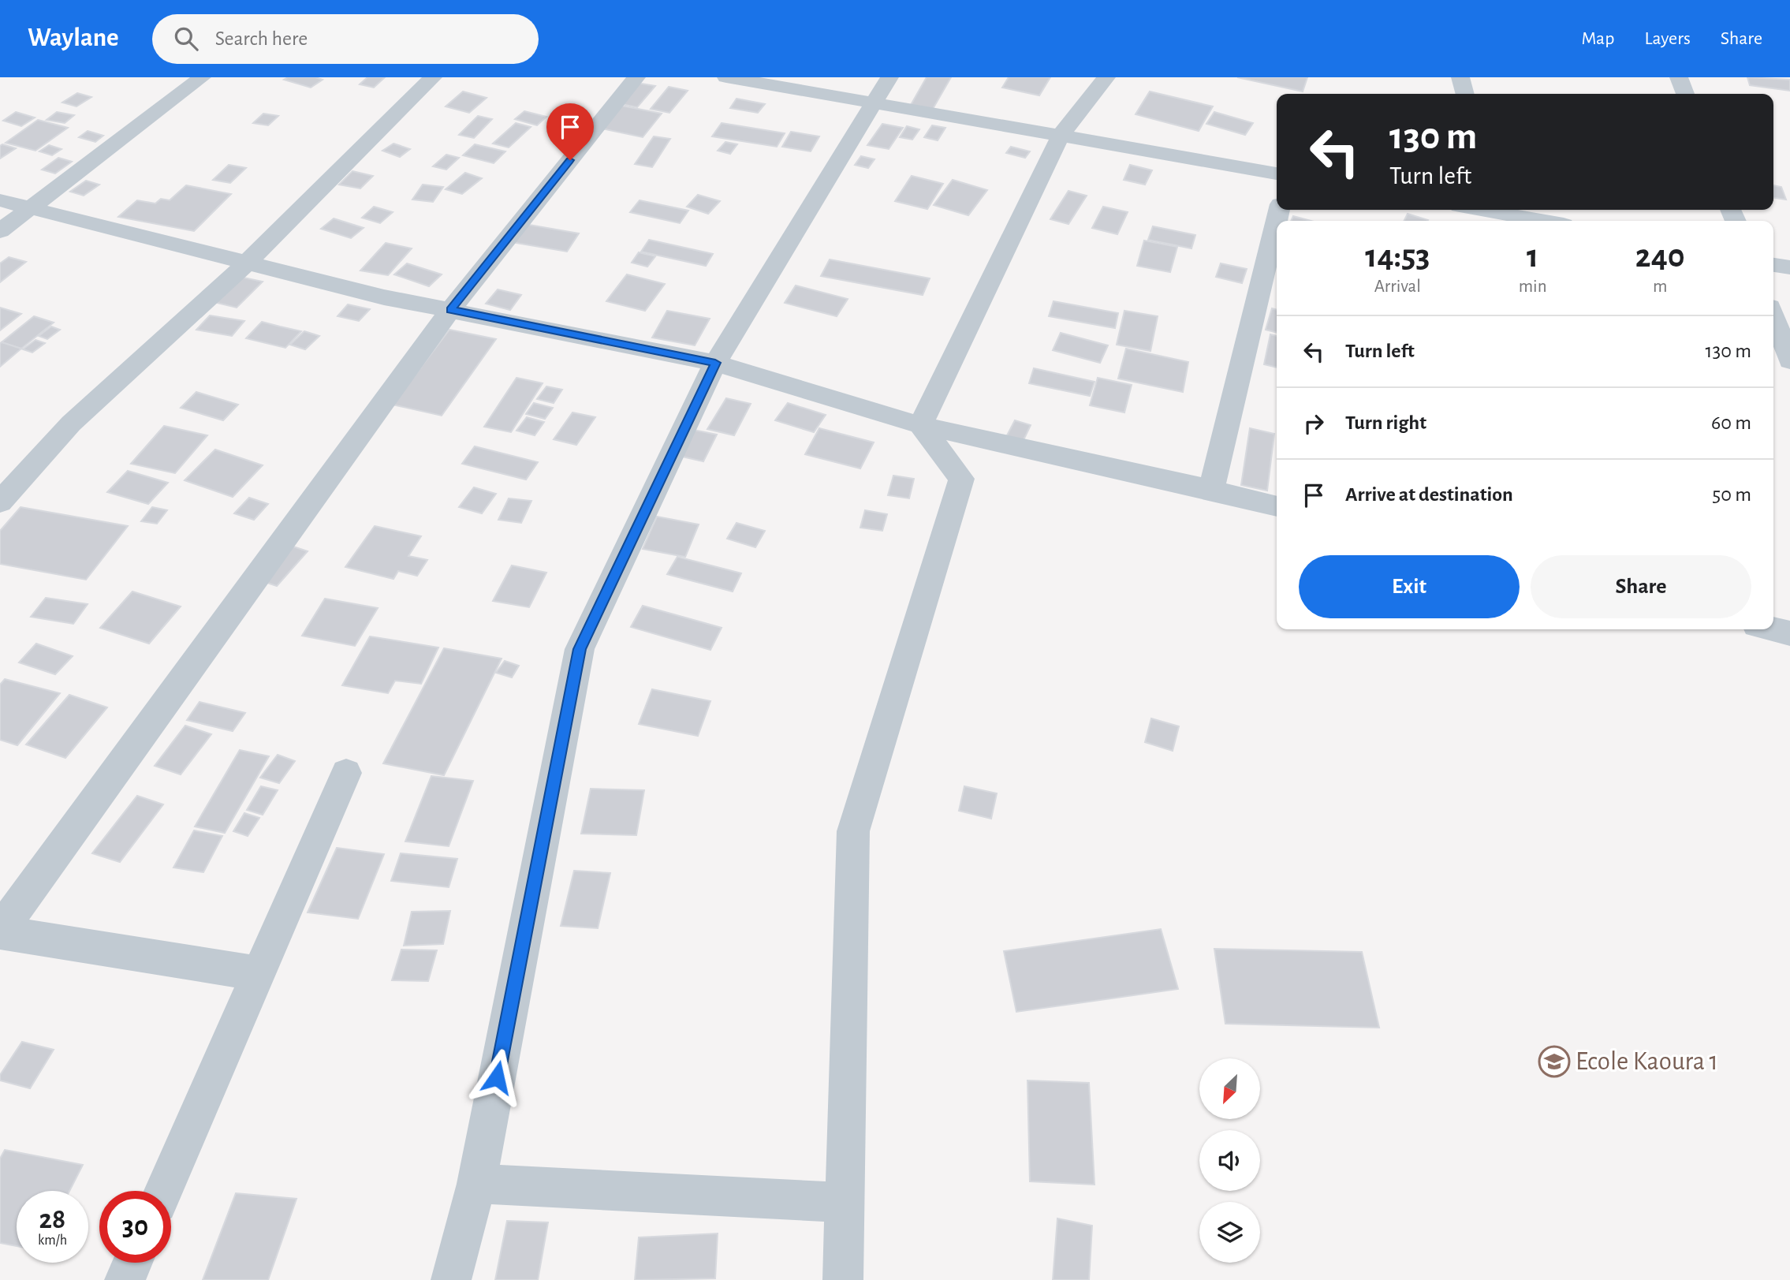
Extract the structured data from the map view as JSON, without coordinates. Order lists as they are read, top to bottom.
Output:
{
  "places": {
    "school or university": ["Ecole Kaoura 1"]
  },
  "north": "bottom left",
  "page": {
    "header": "Waylane",
    "search": "Search here",
    "nav": ["Map", "Layers", "Share"],
    "turn": ["130 m", "Turn left"],
    "eta": [
      "14:53",
      "Arrival",
      "1",
      "min",
      "240",
      "m"
    ],
    "list": [
      {
        "name": "Turn left",
        "value": "130 m"
      },
      {
        "name": "Turn right",
        "value": "60 m"
      },
      {
        "name": "Arrive at destination",
        "value": "50 m"
      }
    ],
    "buttons": ["Exit", "Share"],
    "speed": "28 km/h",
    "limit": "30"
  }
}
